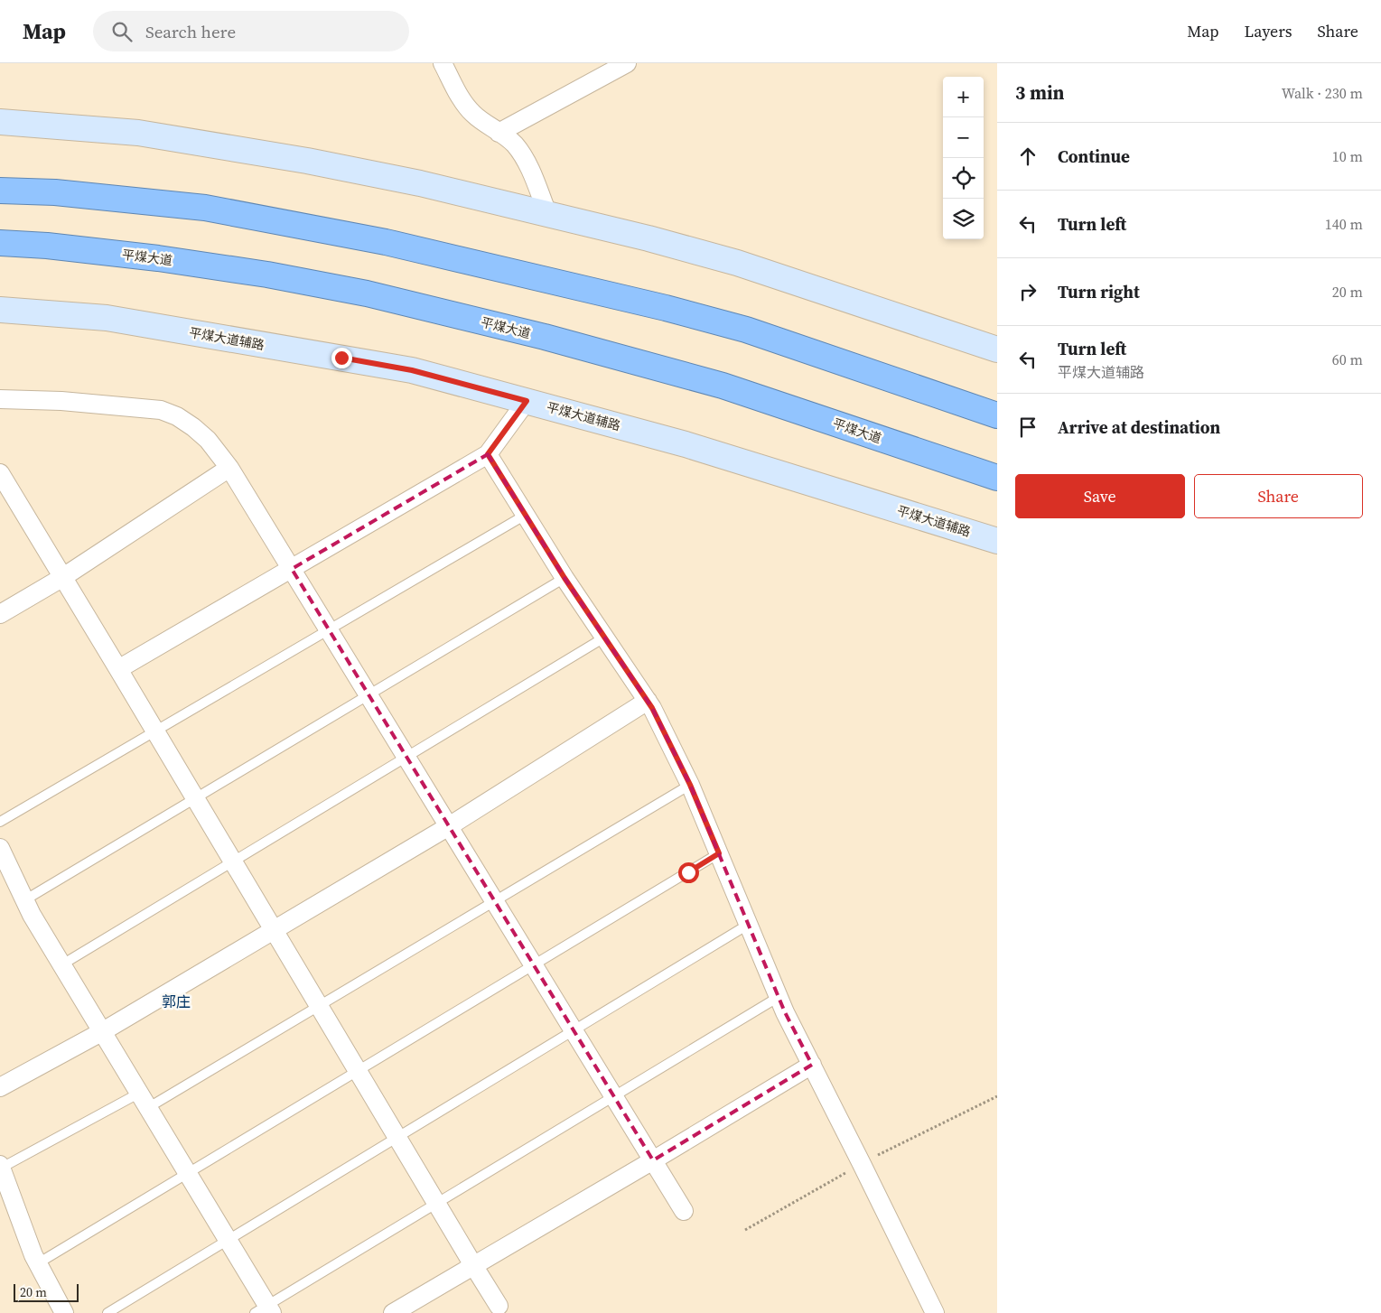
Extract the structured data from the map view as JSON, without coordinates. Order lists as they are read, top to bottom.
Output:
{
  "streets": {
    "highway": ["平煤大道"],
    "main road": ["平煤大道辅路"]
  },
  "districts": ["郭庄"],
  "scale_bar": "20 m",
  "page": {
    "header": "Map",
    "search": "Search here",
    "nav": ["Map", "Layers", "Share"],
    "heading": ["3 min", "Walk · 230 m"],
    "map_buttons": ["+", "−"],
    "list": [
      ["Continue", "10 m"],
      ["Turn left", "140 m"],
      ["Turn right", "20 m"],
      ["Turn left", "平煤大道辅路", "60 m"],
      "Arrive at destination"
    ],
    "buttons": ["Save", "Share"],
    "scale": "20 m"
  }
}
